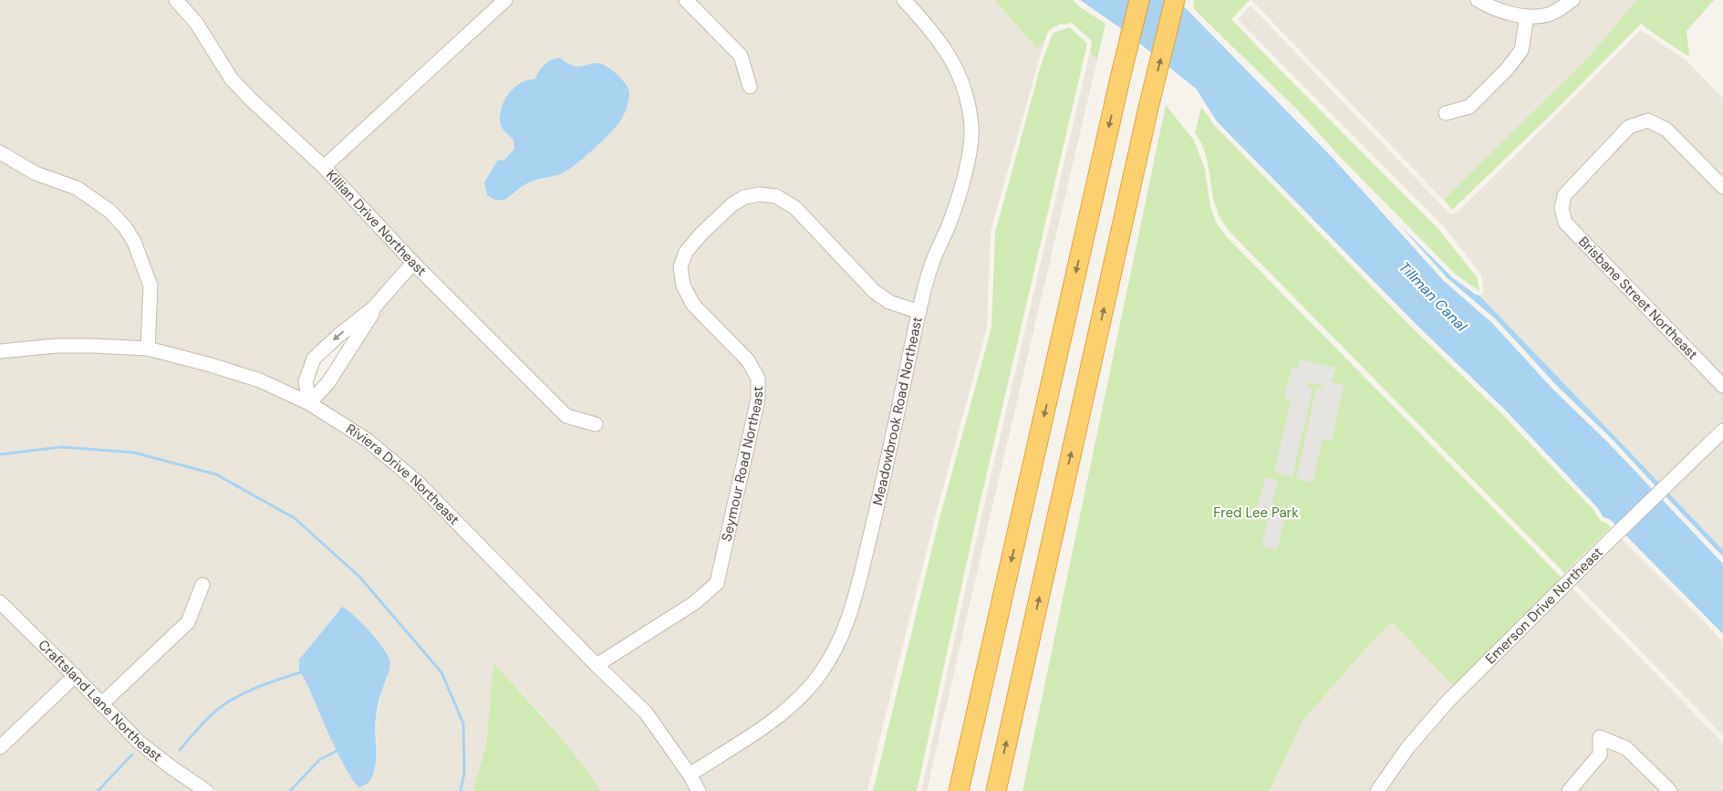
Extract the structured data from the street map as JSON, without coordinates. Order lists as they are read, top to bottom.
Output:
{
  "streets": {
    "street": [
      "Killian Drive Northeast",
      "Brisbane Street Northeast",
      "Meadowbrook Road Northeast",
      "Seymour Road Northeast",
      "Riviera Drive Northeast",
      "Emerson Drive Northeast",
      "Craftsland Lane Northeast"
    ]
  },
  "crossings": [
    ["Meadowbrook Road Northeast", "Seymour Road Northeast"],
    ["Meadowbrook Road Northeast", "Riviera Drive Northeast"],
    ["Seymour Road Northeast", "Riviera Drive Northeast"]
  ],
  "water": ["Tillman Canal"],
  "parks": ["Fred Lee Park"]
}
